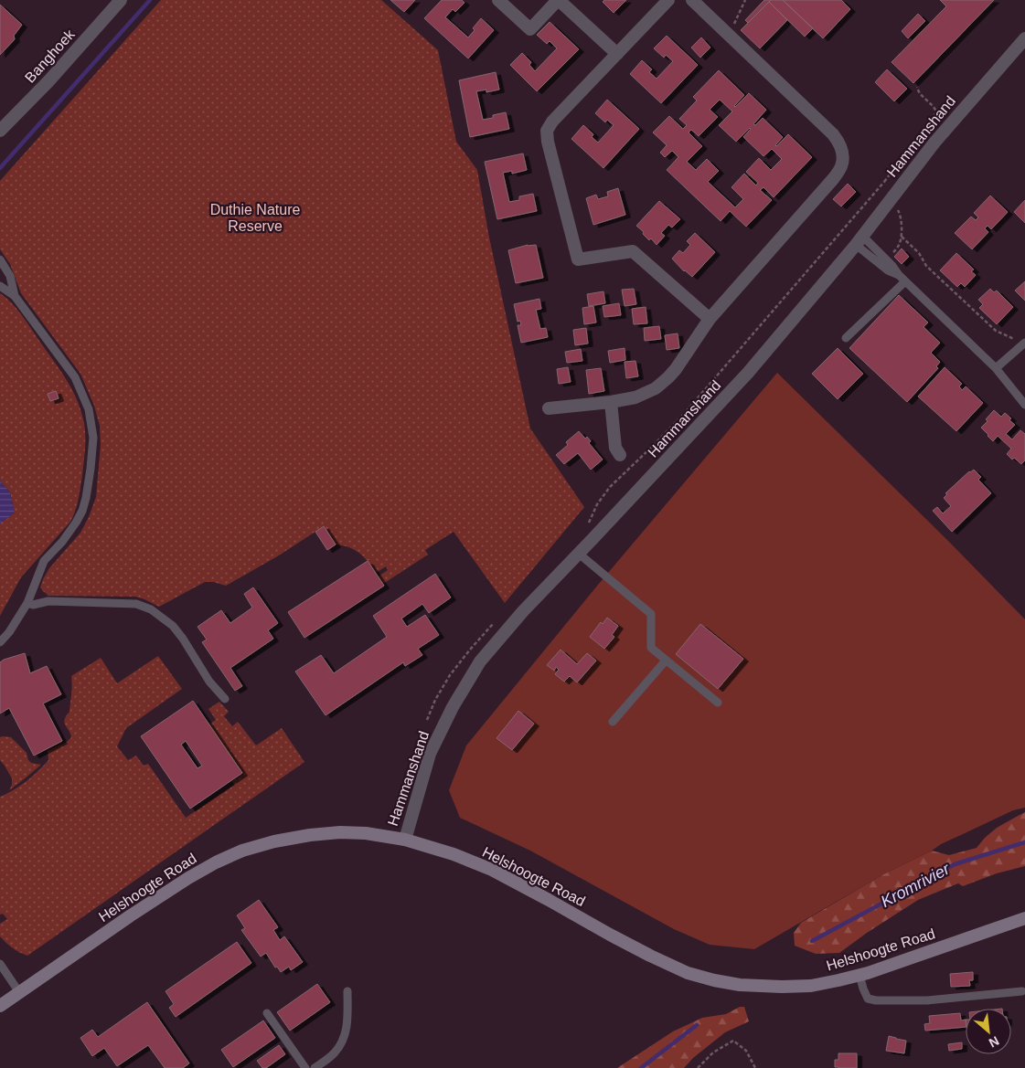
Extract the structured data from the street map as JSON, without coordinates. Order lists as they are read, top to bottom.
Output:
{
  "streets": {
    "main road": ["Helshoogte Road"],
    "street": ["Banghoek", "Hammanshand"]
  },
  "crossings": [
    ["Hammanshand", "Helshoogte Road"]
  ],
  "water": ["Kromrivier"],
  "parks": ["Duthie Nature Reserve"],
  "north": "bottom right"
}
